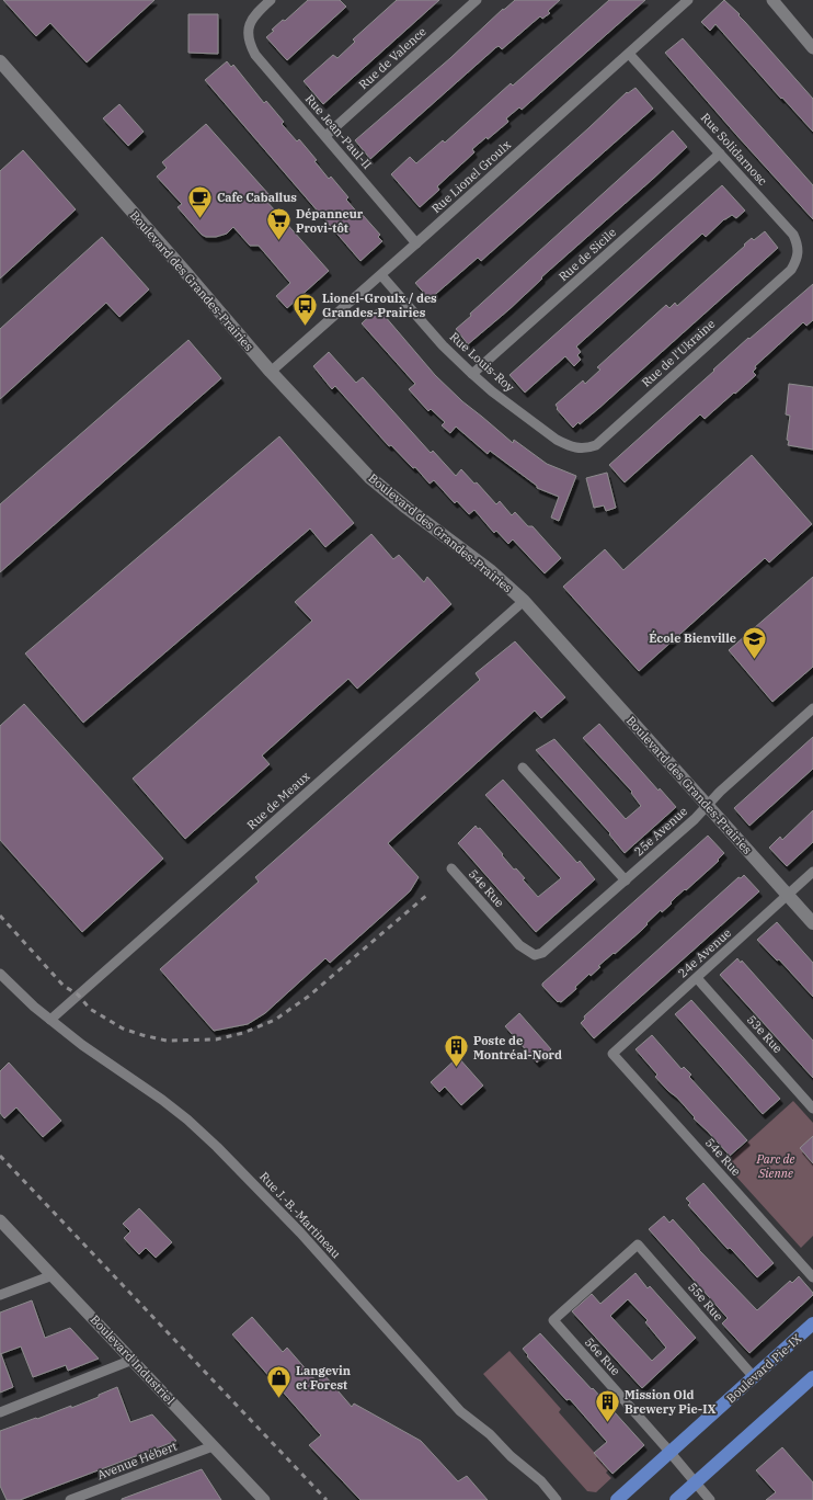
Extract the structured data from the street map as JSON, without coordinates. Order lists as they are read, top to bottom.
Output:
{
  "streets": {
    "main road": ["Boulevard des Grandes-Prairies", "Boulevard Pie-IX"],
    "street": [
      "Rue de Valence",
      "Rue Jean-Paul-II",
      "Rue Solidarnosc",
      "Rue Lionel Groulx",
      "Rue de Sicile",
      "Rue de l'Ukraine",
      "Rue Louis-Roy",
      "Rue de Meaux",
      "25e Avenue",
      "54e Rue",
      "24e Avenue",
      "53e Rue",
      "Rue J.-B.-Martineau",
      "55e Rue",
      "56e Rue",
      "Boulevard Industriel",
      "Avenue Hébert"
    ]
  },
  "crossings": [
    ["Rue de Valence", "Rue Jean-Paul-II"],
    ["Rue Jean-Paul-II", "Rue Lionel Groulx"],
    ["Rue Solidarnosc", "Rue Lionel Groulx"],
    ["Rue Solidarnosc", "Rue de Sicile"],
    ["Rue Solidarnosc", "Rue de l'Ukraine"],
    ["Rue Lionel Groulx", "Boulevard des Grandes-Prairies"],
    ["Rue Lionel Groulx", "Rue Louis-Roy"],
    ["Rue de Sicile", "Rue Louis-Roy"],
    ["Boulevard des Grandes-Prairies", "Rue de Meaux"],
    ["Boulevard des Grandes-Prairies", "25e Avenue"],
    ["Boulevard des Grandes-Prairies", "24e Avenue"],
    ["Rue de l'Ukraine", "Rue Louis-Roy"],
    ["Rue de Meaux", "Rue J.-B.-Martineau"],
    ["25e Avenue", "54e Rue"],
    ["54e Rue", "24e Avenue"],
    ["24e Avenue", "53e Rue"],
    ["55e Rue", "56e Rue"],
    ["55e Rue", "Boulevard Pie-IX"],
    ["56e Rue", "Boulevard Pie-IX"],
    ["Boulevard Industriel", "Avenue Hébert"]
  ],
  "parks": ["Parc de Sienne"],
  "places": {
    "cafe": ["Cafe Caballus"],
    "supermarket": ["Dépanneur Provi-tôt"],
    "bus stop": ["Lionel-Groulx / des Grandes-Prairies"],
    "school or university": ["École Bienville"],
    "building": ["Poste de Montréal-Nord", "Mission Old Brewery Pie-IX"],
    "shop": ["Langevin et Forest"]
  }
}
